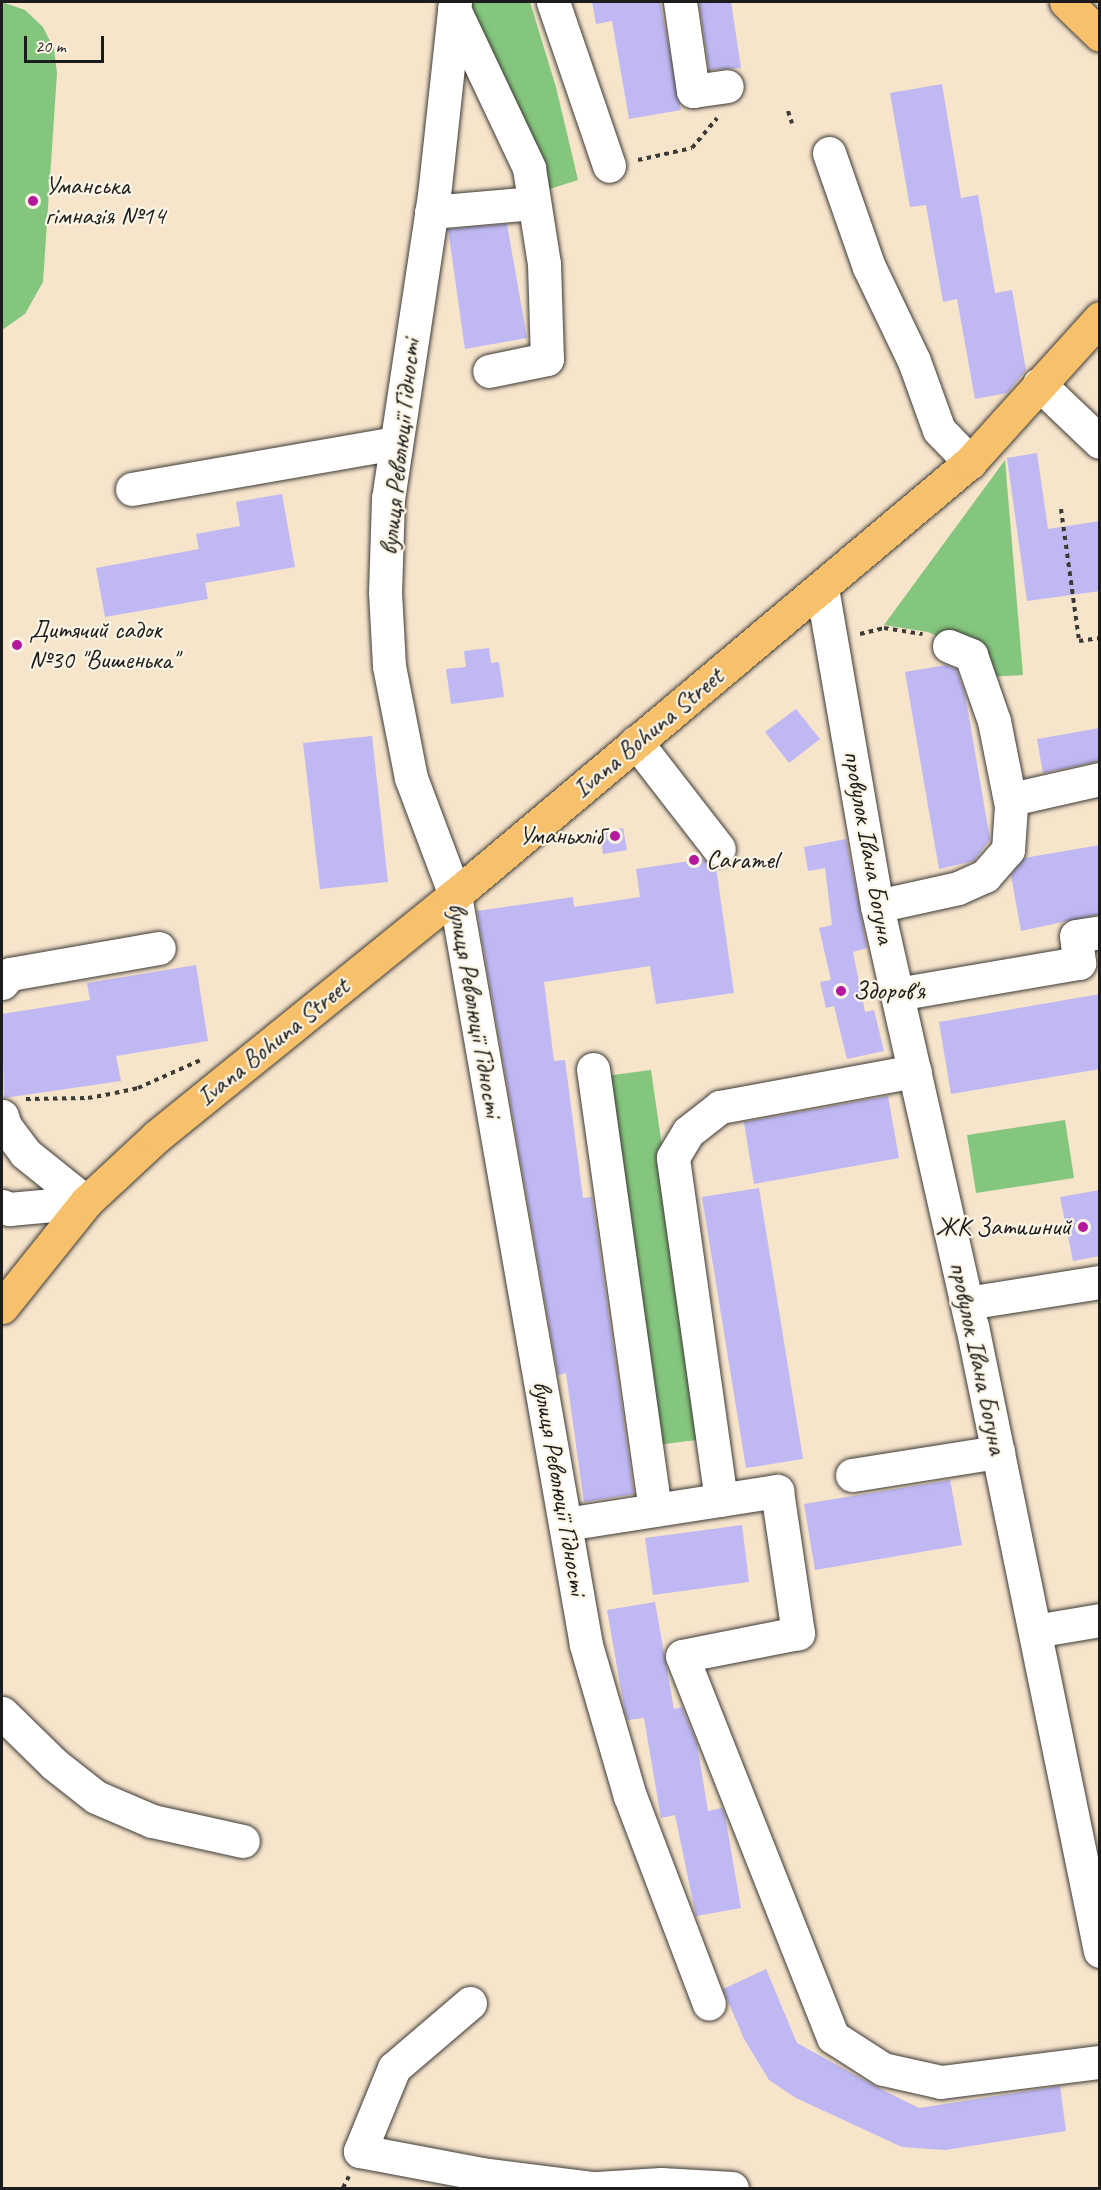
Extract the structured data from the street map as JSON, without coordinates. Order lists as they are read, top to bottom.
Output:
{
  "streets": {
    "main road": ["Ivana Bohuna Street"],
    "street": ["вулиця Революції Гідності", "провулок Івана Богуна"]
  },
  "crossings": [
    ["вулиця Революції Гідності", "Ivana Bohuna Street"],
    ["Ivana Bohuna Street", "провулок Івана Богуна"]
  ],
  "places": [
    "Уманська гімназія №14",
    "Дитячий садок №30 \"Вишенька\"",
    "Уманьхліб",
    "Caramel",
    "Здоров'я",
    "ЖК Затишний"
  ],
  "scale_bar": "20 m"
}
